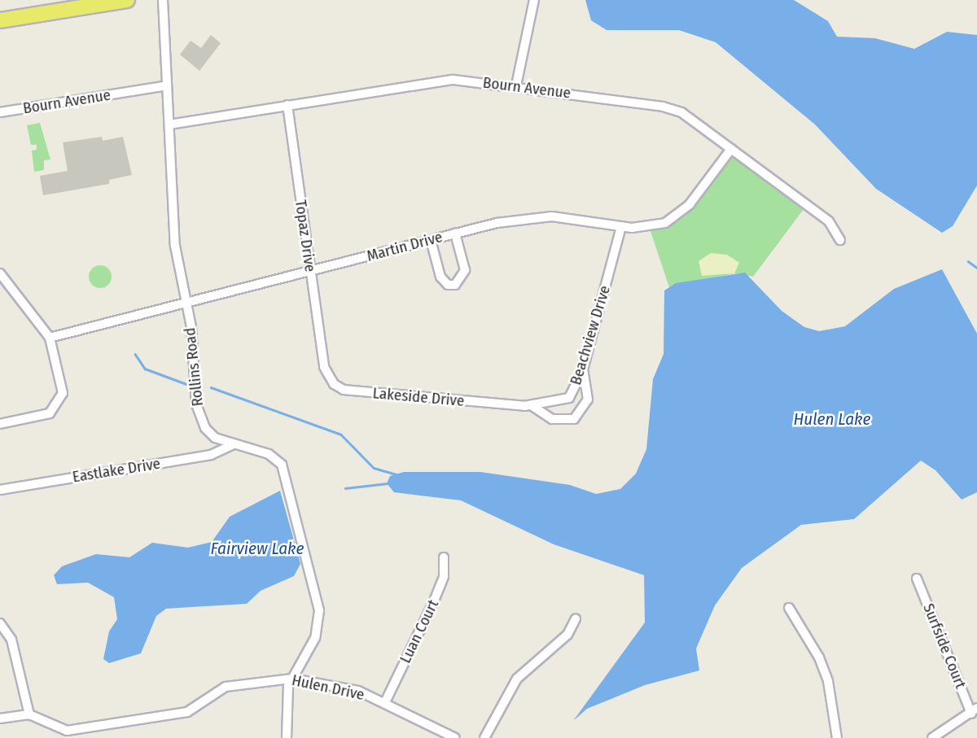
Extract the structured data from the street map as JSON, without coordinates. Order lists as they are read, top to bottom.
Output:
{
  "streets": {
    "street": [
      "Bourn Avenue",
      "Topaz Drive",
      "Martin Drive",
      "Beachview Drive",
      "Rollins Road",
      "Lakeside Drive",
      "Eastlake Drive",
      "Luan Court",
      "Surfside Court",
      "Hulen Drive"
    ]
  },
  "crossings": [
    ["Bourn Avenue", "Topaz Drive"],
    ["Bourn Avenue", "Martin Drive"],
    ["Bourn Avenue", "Rollins Road"],
    ["Topaz Drive", "Martin Drive"],
    ["Topaz Drive", "Lakeside Drive"],
    ["Martin Drive", "Beachview Drive"],
    ["Martin Drive", "Rollins Road"],
    ["Beachview Drive", "Lakeside Drive"],
    ["Rollins Road", "Eastlake Drive"],
    ["Rollins Road", "Hulen Drive"],
    ["Luan Court", "Hulen Drive"]
  ],
  "water": ["Hulen Lake", "Fairview Lake"]
}
